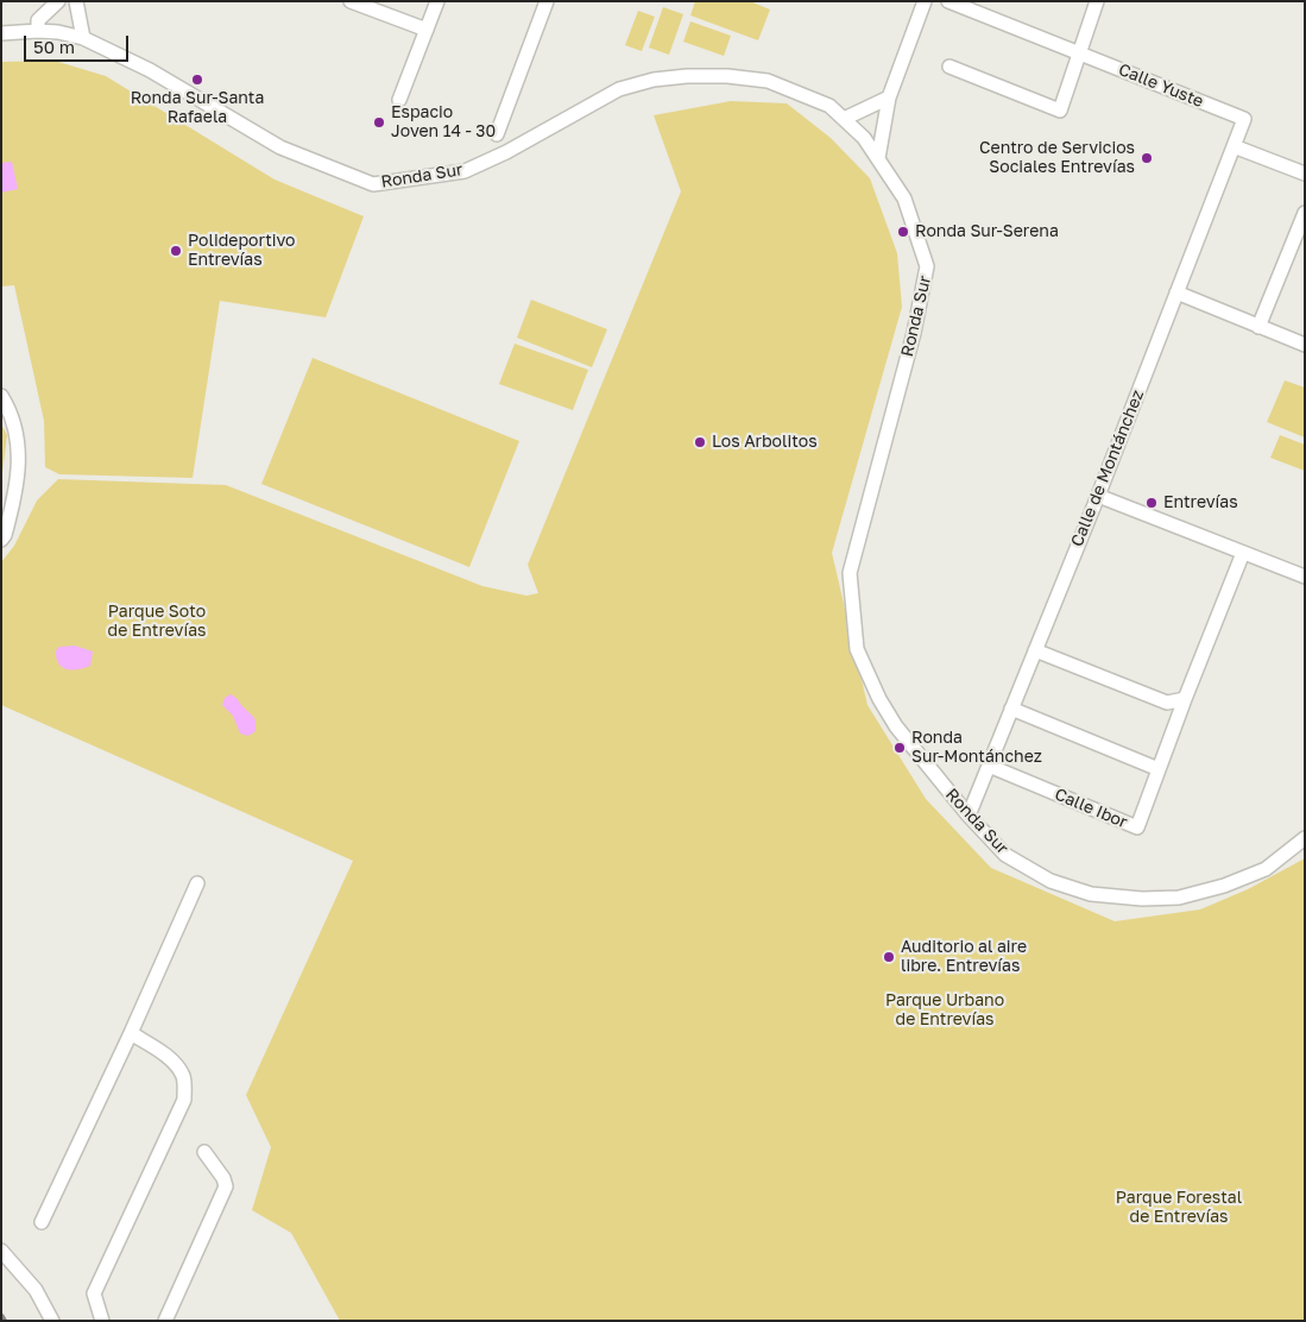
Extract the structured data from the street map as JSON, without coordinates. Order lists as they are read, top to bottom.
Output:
{
  "streets": {
    "street": [
      "Calle Yuste",
      "Ronda Sur",
      "Calle de Montánchez",
      "Calle Ibor"
    ]
  },
  "crossings": [
    ["Calle Yuste", "Calle de Montánchez"],
    ["Ronda Sur", "Calle de Montánchez"],
    ["Calle de Montánchez", "Calle Ibor"]
  ],
  "parks": ["Parque Soto de Entrevías", "Parque Urbano de Entrevías", "Parque Forestal de Entrevías"],
  "places": [
    "Ronda Sur-Santa Rafaela",
    "Espacio Joven 14 - 30",
    "Centro de Servicios Sociales Entrevías",
    "Ronda Sur-Serena",
    "Polideportivo Entrevías",
    "Los Arbolitos",
    "Entrevías",
    "Ronda Sur-Montánchez",
    "Auditorio al aire libre. Entrevías"
  ],
  "scale_bar": "50 m"
}
